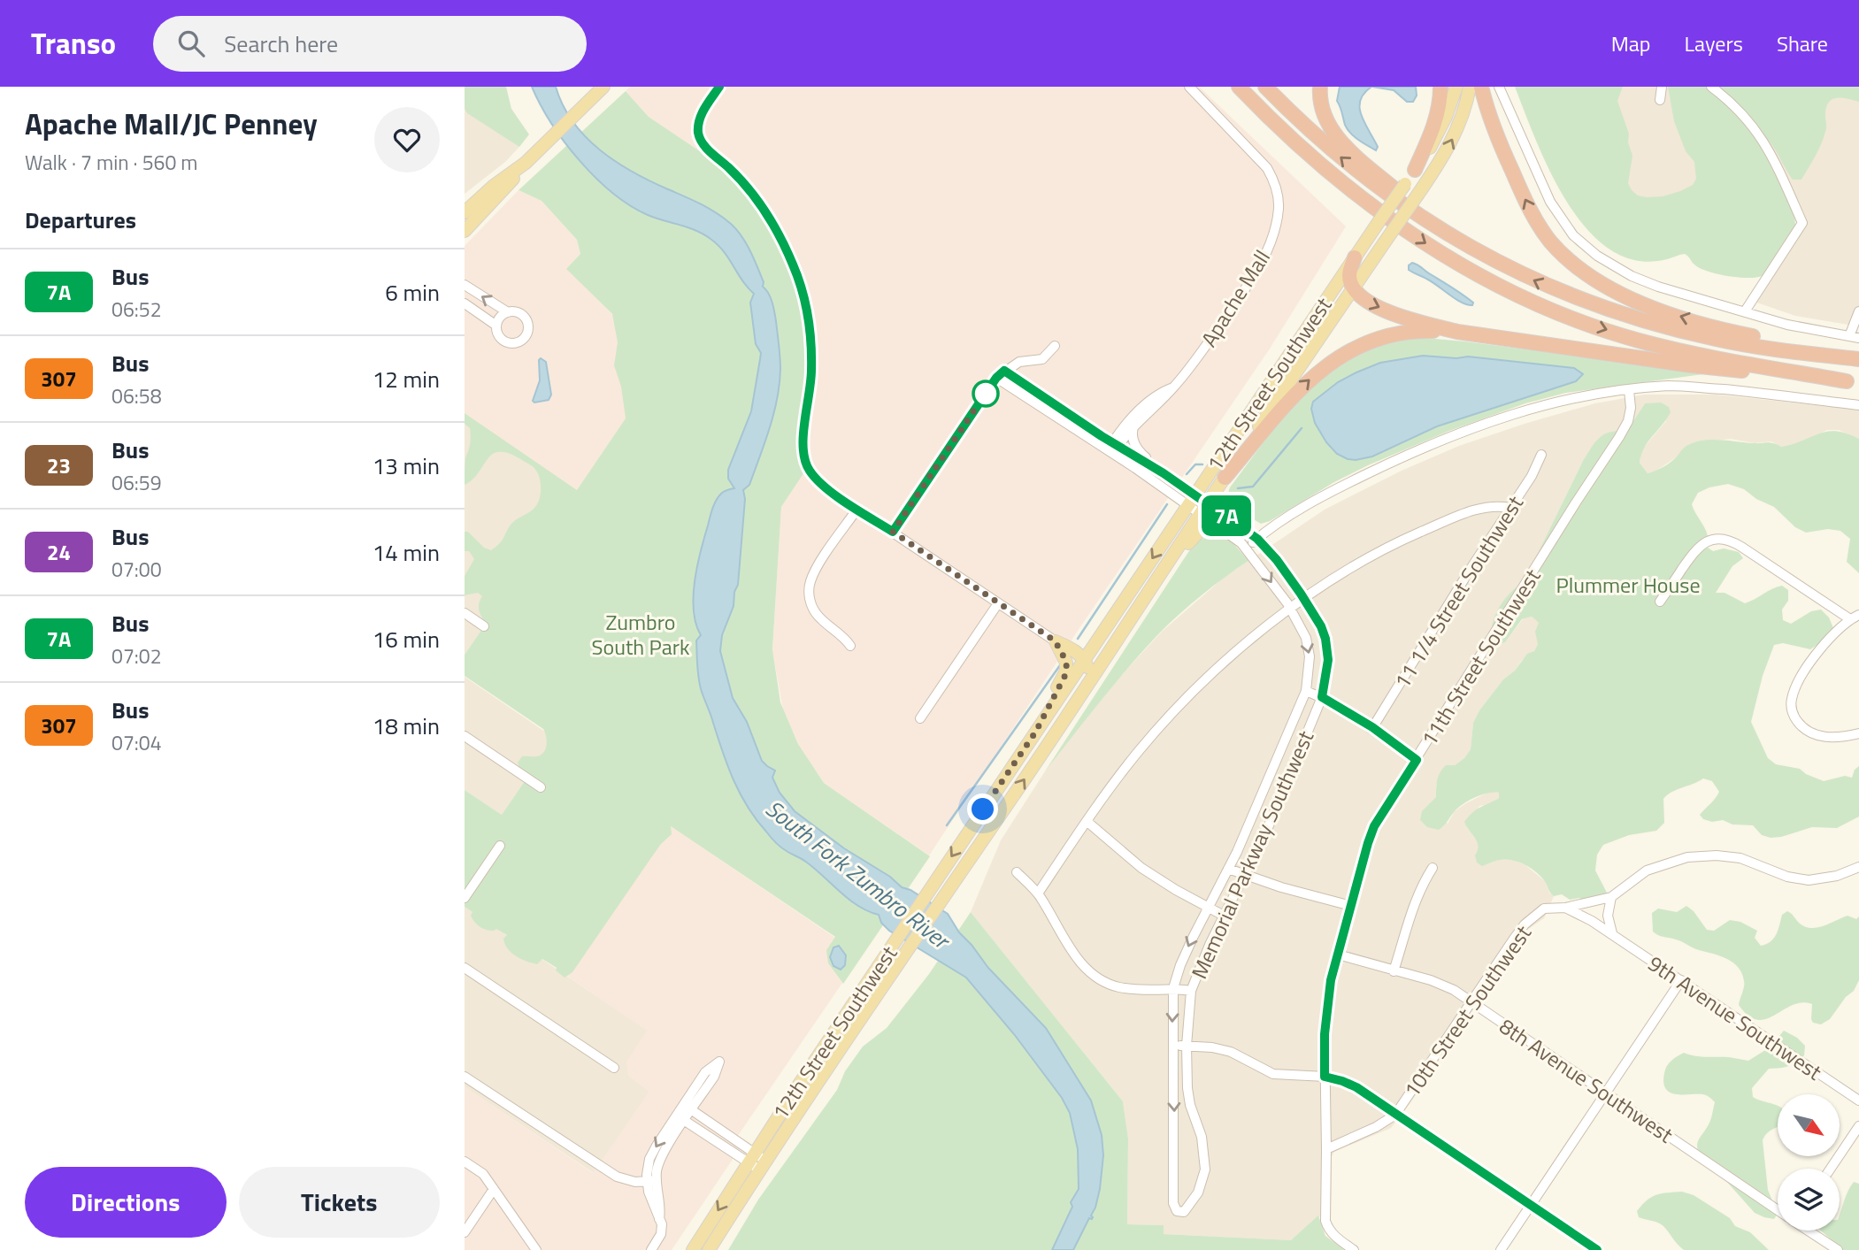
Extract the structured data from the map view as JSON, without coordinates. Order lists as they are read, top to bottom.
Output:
{
  "streets": {
    "main road": ["12th Street Southwest"],
    "street": [
      "Apache Mall",
      "11 1/4 Street Southwest",
      "11th Street Southwest",
      "Memorial Parkway Southwest",
      "10th Street Southwest",
      "9th Avenue Southwest",
      "8th Avenue Southwest"
    ]
  },
  "crossings": [
    ["12th Street Southwest", "Memorial Parkway Southwest"],
    ["11th Street Southwest", "10th Street Southwest"],
    ["11th Street Southwest", "8th Avenue Southwest"],
    ["10th Street Southwest", "9th Avenue Southwest"],
    ["10th Street Southwest", "8th Avenue Southwest"]
  ],
  "water": ["South Fork Zumbro River"],
  "parks": ["Plummer House", "Zumbro South Park"],
  "lines": ["bus line 7A"],
  "north": "bottom right",
  "page": {
    "header": "Transo",
    "search": "Search here",
    "nav": ["Map", "Layers", "Share"],
    "heading": [
      ["Apache Mall/JC Penney", "Walk · 7 min · 560 m"],
      "Departures"
    ],
    "on_map": "7A",
    "list": [
      {
        "mark": "7A",
        "name": "Bus",
        "note": "06:52",
        "value": "6 min"
      },
      {
        "mark": "307",
        "name": "Bus",
        "note": "06:58",
        "value": "12 min"
      },
      {
        "mark": "23",
        "name": "Bus",
        "note": "06:59",
        "value": "13 min"
      },
      {
        "mark": "24",
        "name": "Bus",
        "note": "07:00",
        "value": "14 min"
      },
      {
        "mark": "7A",
        "name": "Bus",
        "note": "07:02",
        "value": "16 min"
      },
      {
        "mark": "307",
        "name": "Bus",
        "note": "07:04",
        "value": "18 min"
      }
    ],
    "buttons": ["Directions", "Tickets"]
  }
}
